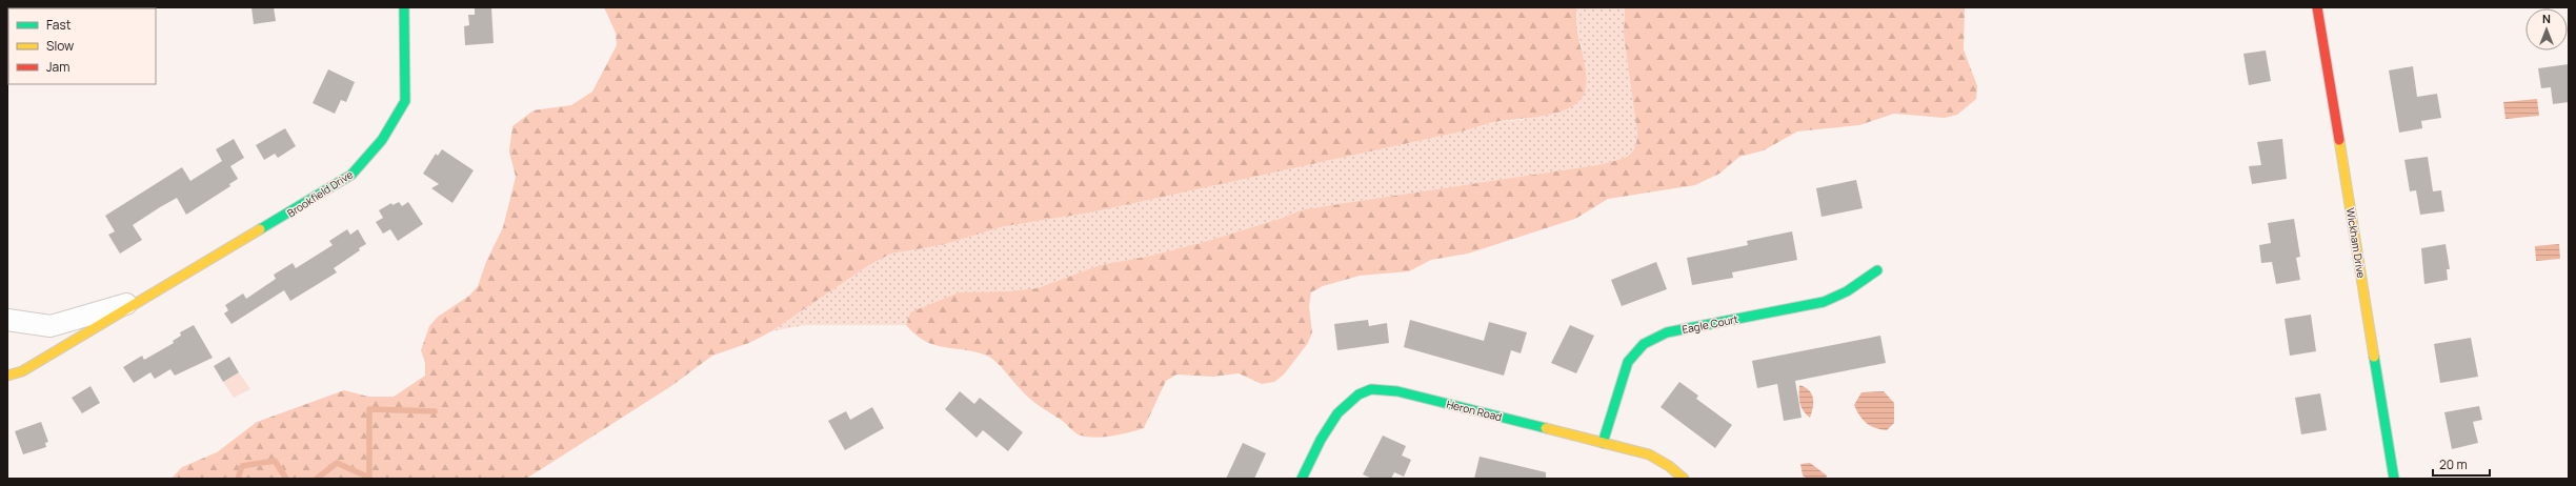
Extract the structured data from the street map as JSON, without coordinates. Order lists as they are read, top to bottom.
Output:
{
  "streets": {
    "street": [
      "Brookfield Drive",
      "Wickham Drive",
      "Eagle Court",
      "Heron Road"
    ]
  },
  "crossings": [
    ["Eagle Court", "Heron Road"]
  ],
  "legend": ["Fast", "Slow", "Jam"],
  "scale_bar": "20 m",
  "north": "top"
}
